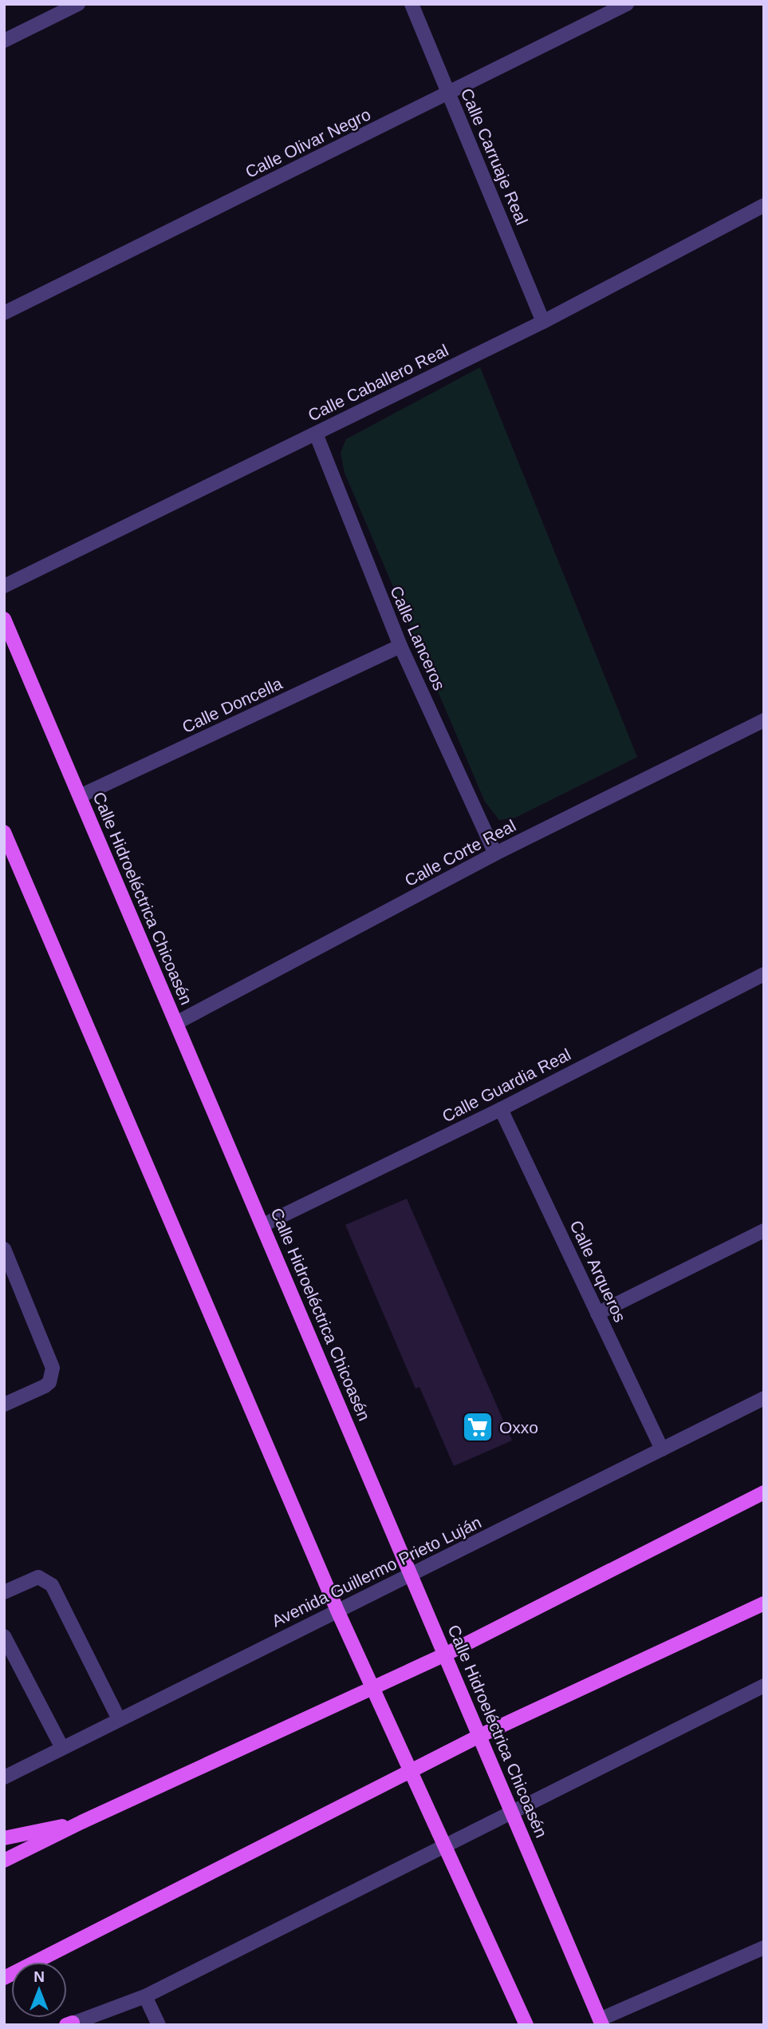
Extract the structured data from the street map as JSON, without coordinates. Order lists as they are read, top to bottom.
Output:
{
  "streets": {
    "main road": ["Calle Hidroeléctrica Chicoasén"],
    "street": [
      "Calle Olivar Negro",
      "Calle Carruaje Real",
      "Calle Caballero Real",
      "Calle Lanceros",
      "Calle Doncella",
      "Calle Corte Real",
      "Calle Guardia Real",
      "Calle Arqueros",
      "Avenida Guillermo Prieto Luján"
    ]
  },
  "crossings": [
    ["Calle Olivar Negro", "Calle Carruaje Real"],
    ["Calle Carruaje Real", "Calle Caballero Real"],
    ["Calle Caballero Real", "Calle Lanceros"],
    ["Calle Lanceros", "Calle Doncella"],
    ["Calle Lanceros", "Calle Corte Real"],
    ["Calle Doncella", "Calle Hidroeléctrica Chicoasén"],
    ["Calle Corte Real", "Calle Hidroeléctrica Chicoasén"],
    ["Calle Hidroeléctrica Chicoasén", "Calle Guardia Real"],
    ["Calle Hidroeléctrica Chicoasén", "Avenida Guillermo Prieto Luján"],
    ["Calle Guardia Real", "Calle Arqueros"],
    ["Calle Arqueros", "Avenida Guillermo Prieto Luján"]
  ],
  "places": {
    "supermarket": ["Oxxo"]
  },
  "north": "top"
}
